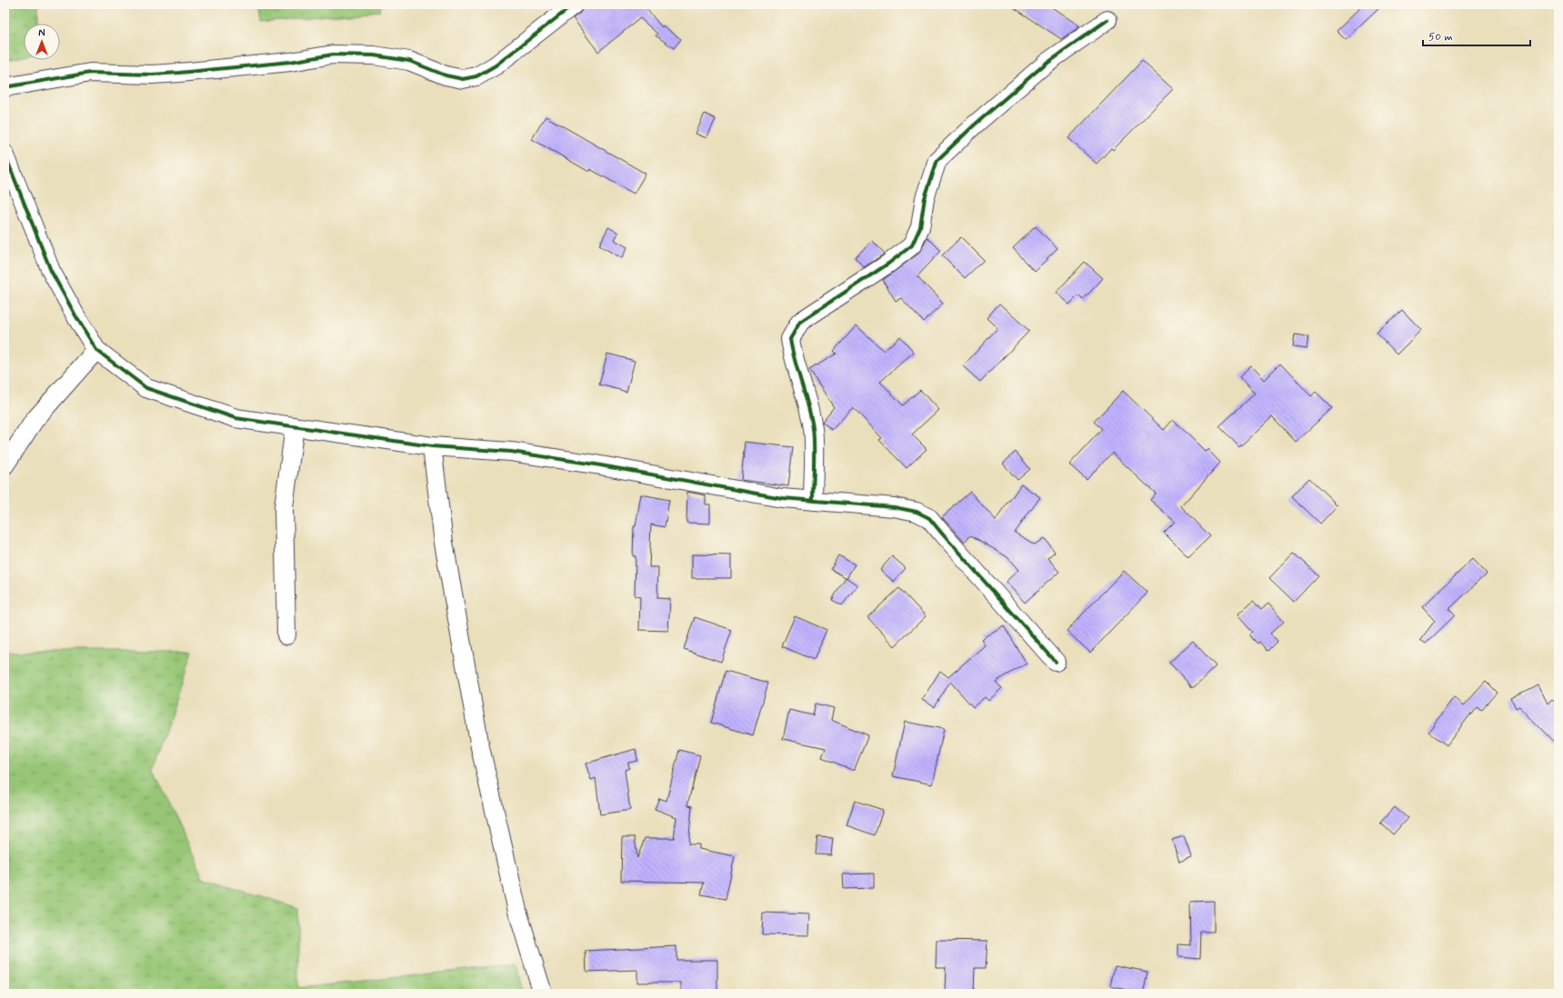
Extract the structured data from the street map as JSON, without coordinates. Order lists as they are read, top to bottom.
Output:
{
  "scale_bar": "50 m",
  "north": "top"
}
